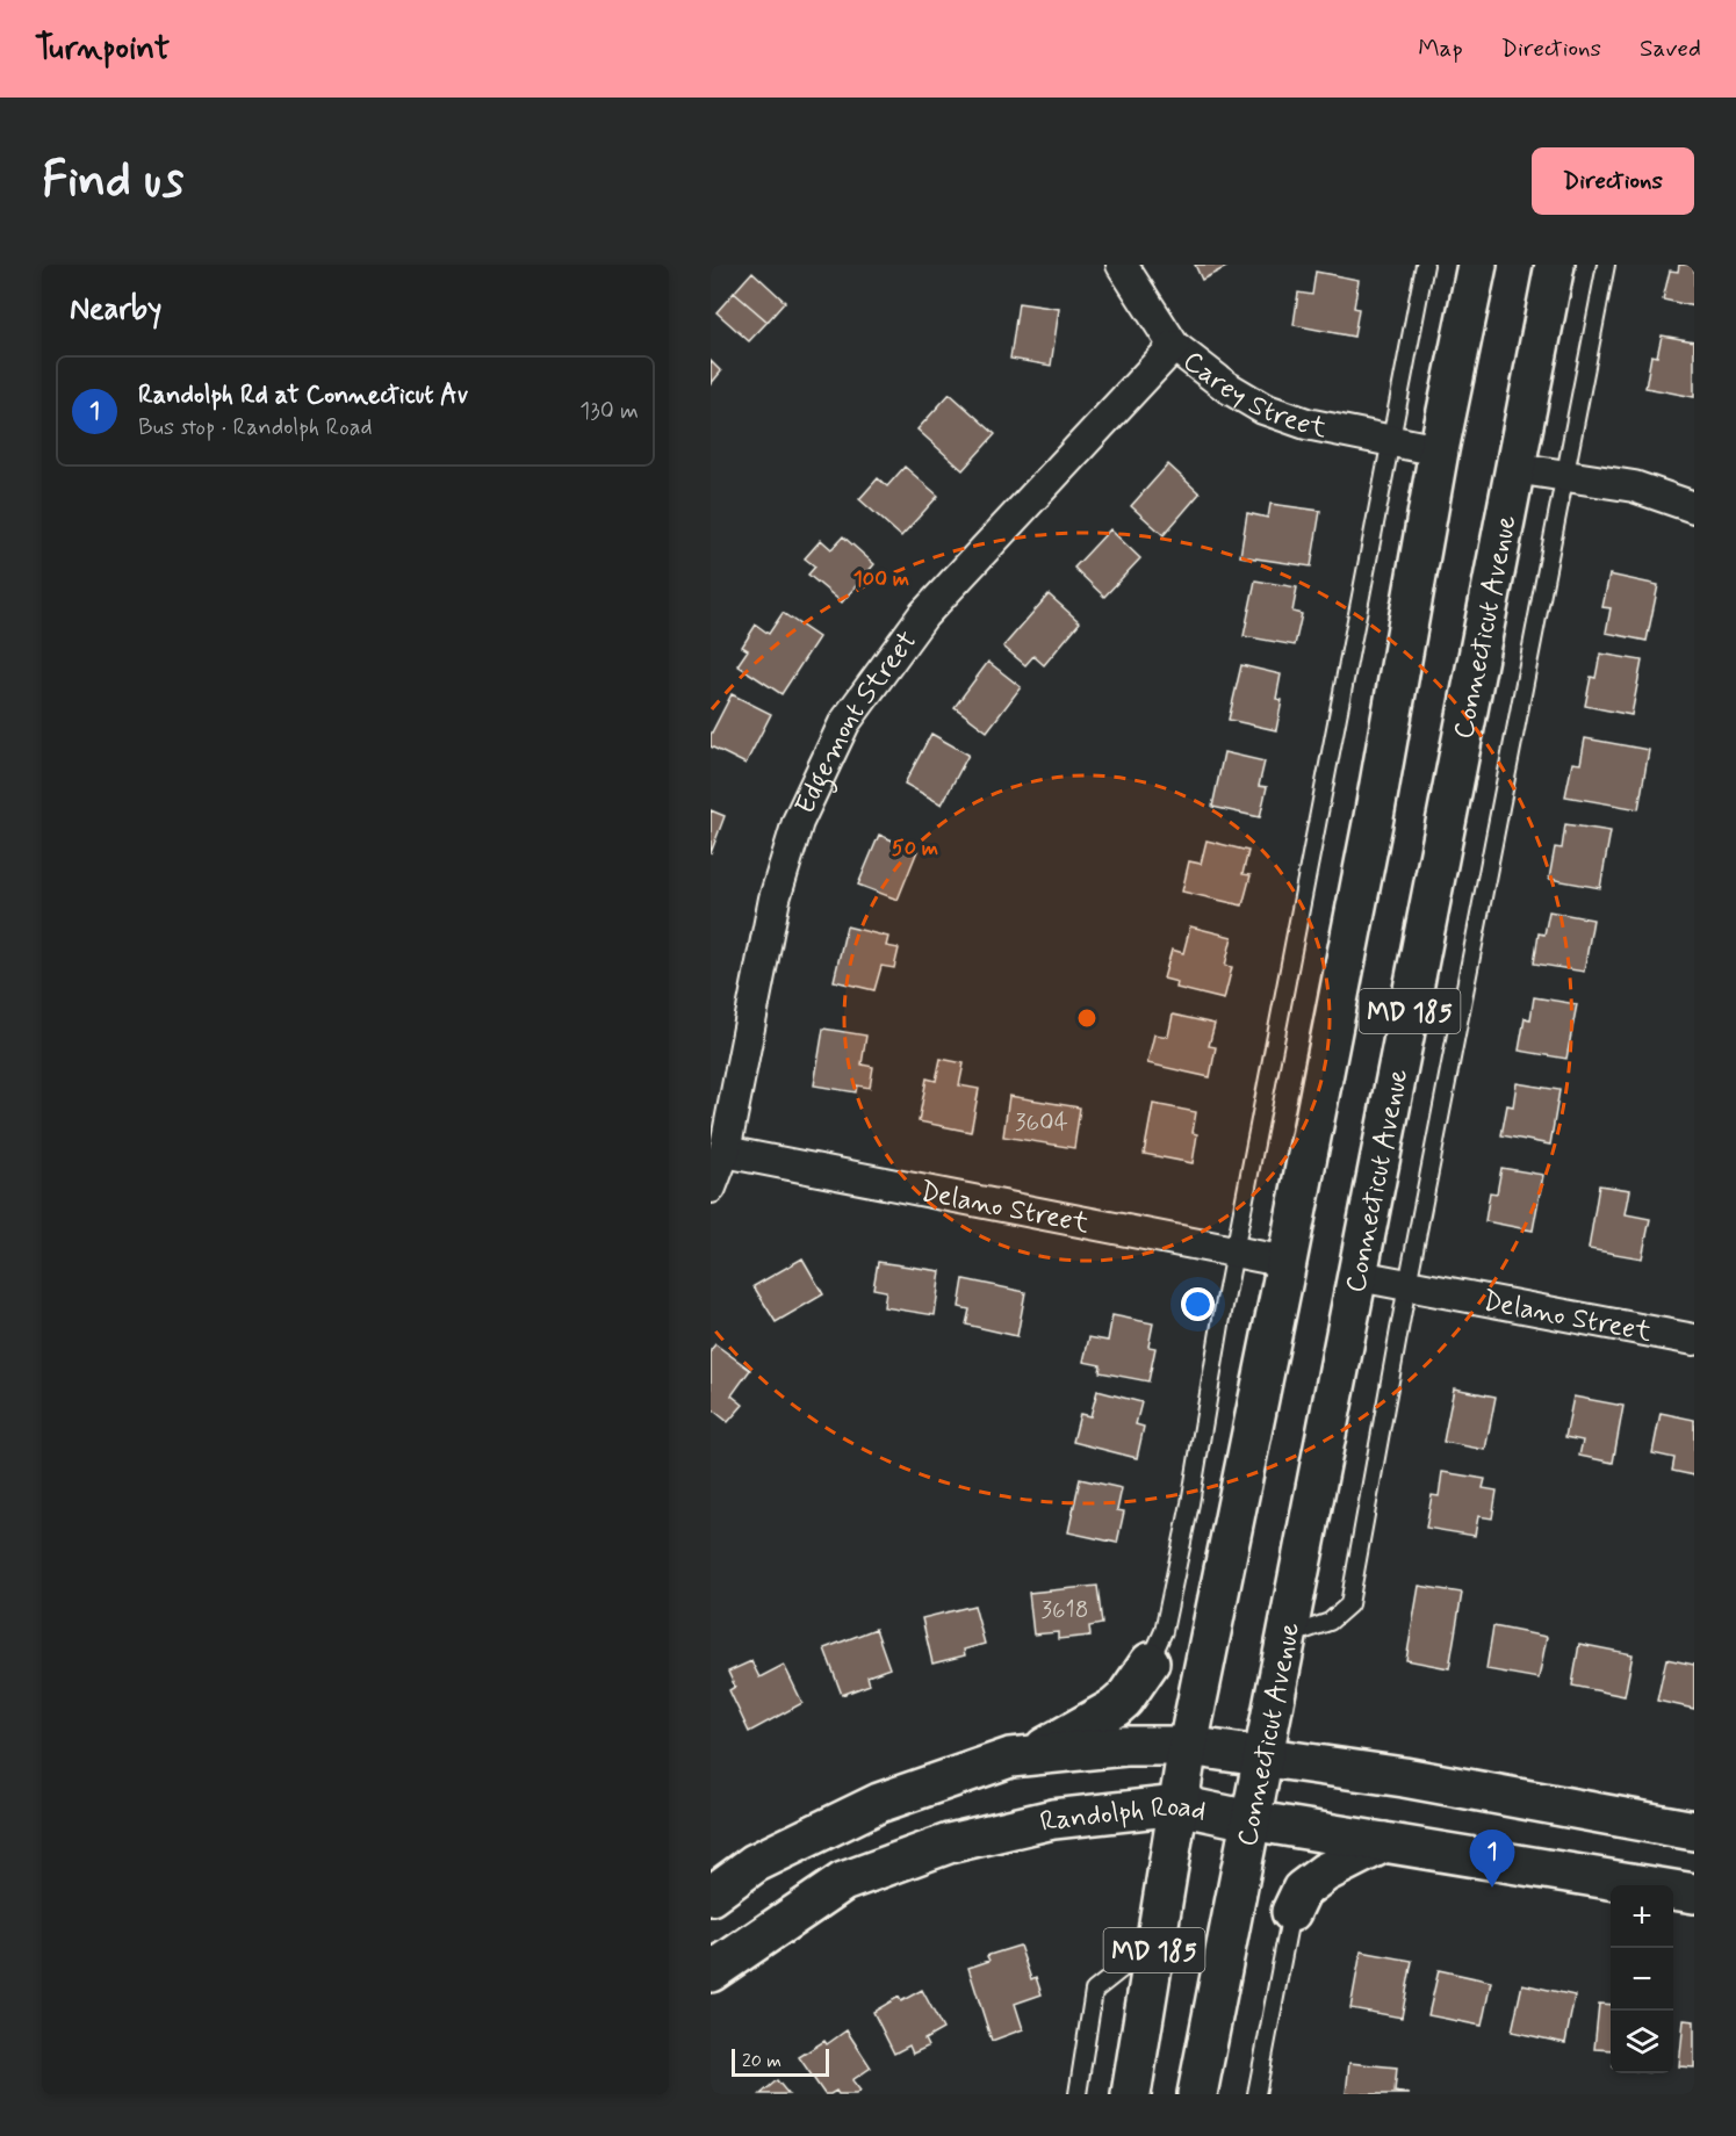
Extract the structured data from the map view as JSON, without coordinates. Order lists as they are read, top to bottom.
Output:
{
  "streets": {
    "main road": ["Connecticut Avenue", "MD 185", "Randolph Road"],
    "street": ["Carey Street", "Edgemont Street", "Delano Street"]
  },
  "crossings": [
    ["Carey Street", "Edgemont Street"],
    ["Carey Street", "MD 185"],
    ["Connecticut Avenue", "Delano Street"],
    ["Connecticut Avenue", "Randolph Road"],
    ["Edgemont Street", "Delano Street"],
    ["MD 185", "Delano Street"],
    ["MD 185", "Randolph Road"]
  ],
  "house_numbers": ["3604", "3618"],
  "scale_bar": "20 m",
  "page": {
    "header": "Turnpoint",
    "nav": ["Map", "Directions", "Saved"],
    "buttons": "Directions",
    "title": "Find us",
    "heading": "Nearby",
    "list": [
      {
        "mark": "1",
        "name": "Randolph Rd at Connecticut Av",
        "note": "Bus stop · Randolph Road",
        "value": "130 m"
      }
    ],
    "pins": "1",
    "map_buttons": ["+", "−"],
    "scale": "20 m"
  },
  "rings": ["100 m", "50 m"]
}
